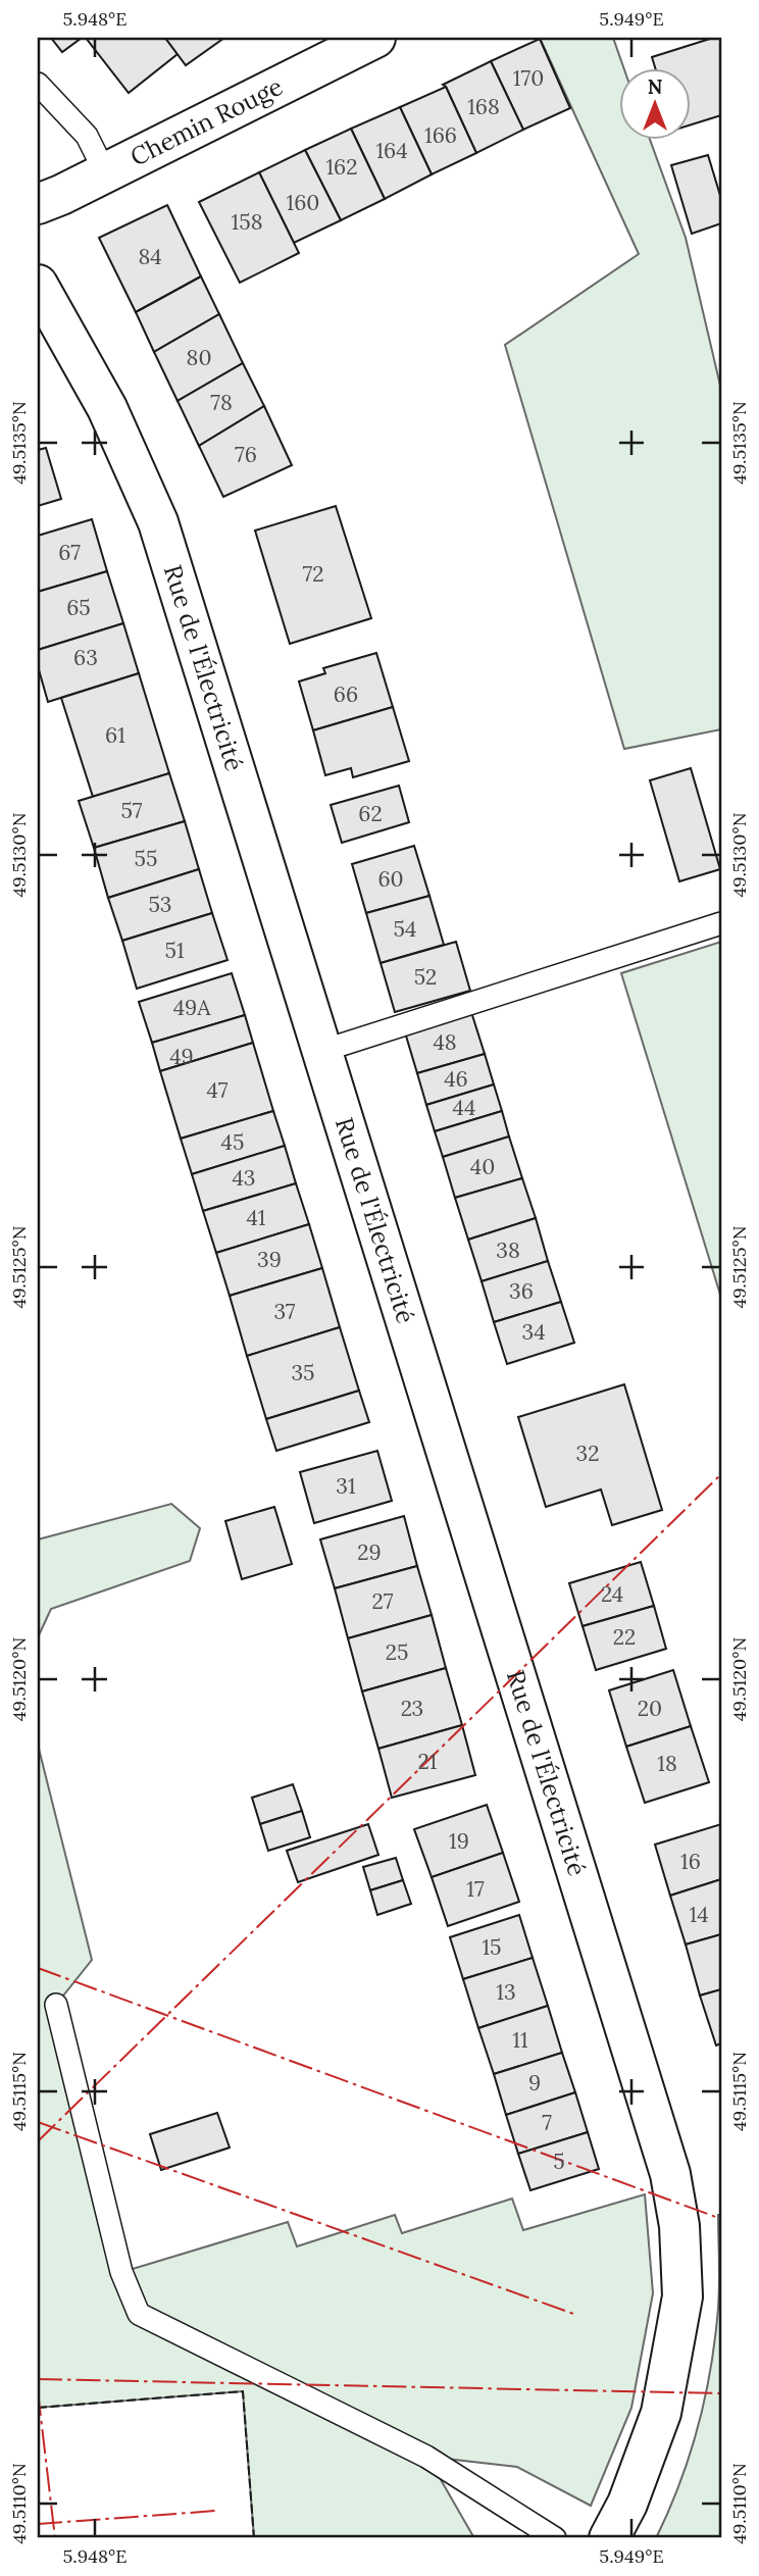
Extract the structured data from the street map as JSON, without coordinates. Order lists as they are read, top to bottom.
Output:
{
  "streets": {
    "main road": ["Chemin Rouge", "Rue de l'Électricité"]
  },
  "house_numbers": [
    "170",
    "168",
    "166",
    "164",
    "162",
    "160",
    "158",
    "84",
    "80",
    "78",
    "76",
    "67",
    "72",
    "65",
    "63",
    "66",
    "61",
    "57",
    "62",
    "55",
    "60",
    "53",
    "54",
    "51",
    "52",
    "49A",
    "48",
    "49",
    "46",
    "47",
    "44",
    "45",
    "40",
    "43",
    "41",
    "38",
    "39",
    "36",
    "37",
    "34",
    "35",
    "32",
    "31",
    "29",
    "24",
    "27",
    "22",
    "25",
    "23",
    "20",
    "21",
    "18",
    "19",
    "16",
    "17",
    "14",
    "15",
    "13",
    "11",
    "9",
    "7",
    "5"
  ],
  "north": "top",
  "coordinates": [
    "5.948°E",
    "5.949°E",
    "49.5135°N",
    "49.5130°N",
    "49.5125°N",
    "49.5120°N",
    "49.5115°N",
    "49.5110°N"
  ]
}
